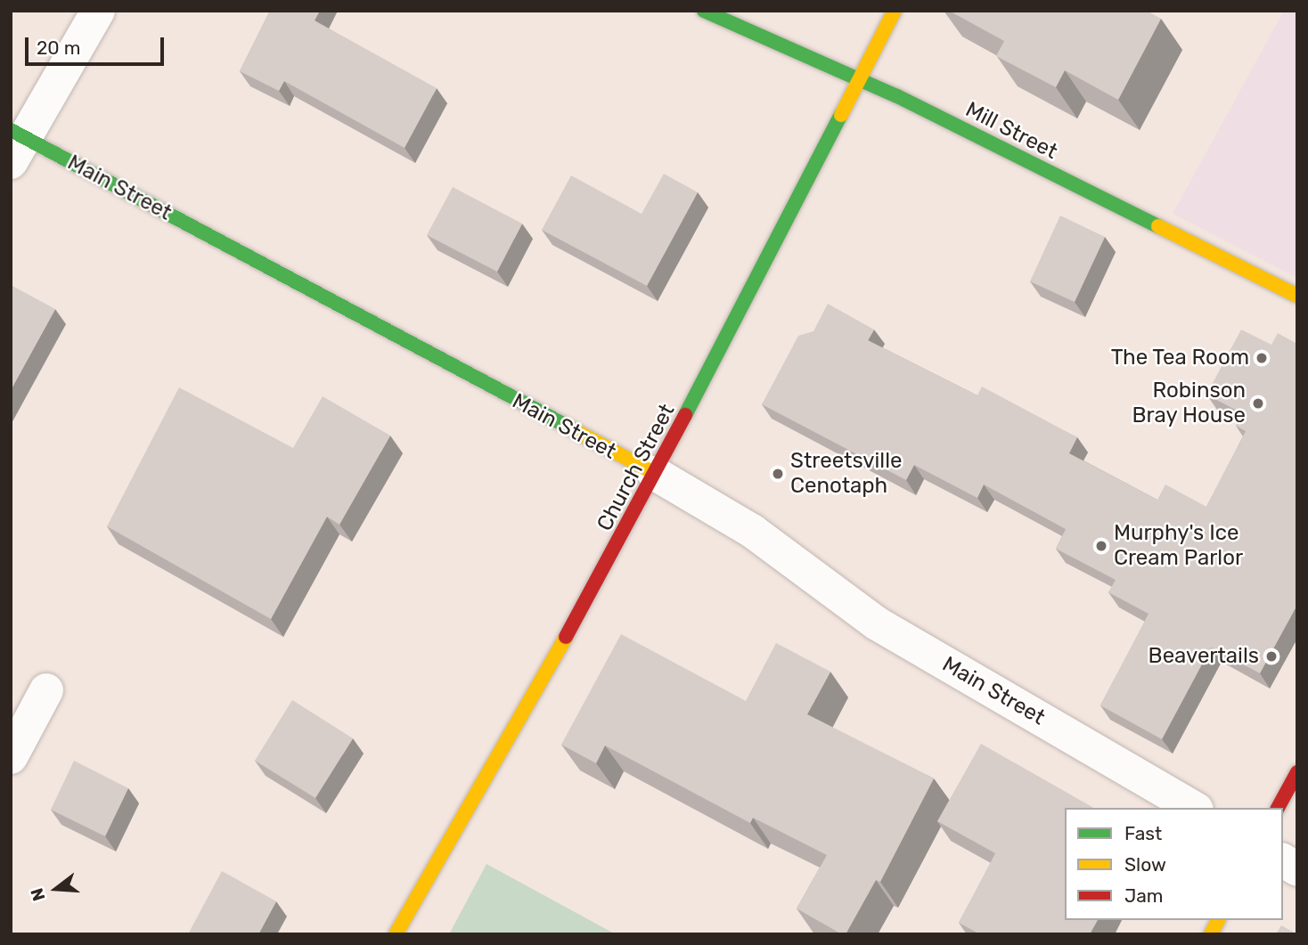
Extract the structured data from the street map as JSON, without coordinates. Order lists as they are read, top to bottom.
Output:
{
  "streets": {
    "street": ["Mill Street", "Main Street", "Church Street"]
  },
  "crossings": [
    ["Mill Street", "Church Street"],
    ["Main Street", "Church Street"]
  ],
  "places": [
    "The Tea Room",
    "Robinson Bray House",
    "Streetsville Cenotaph",
    "Murphy's Ice Cream Parlor",
    "Beavertails"
  ],
  "legend": ["Fast", "Slow", "Jam"],
  "scale_bar": "20 m",
  "north": "left"
}
